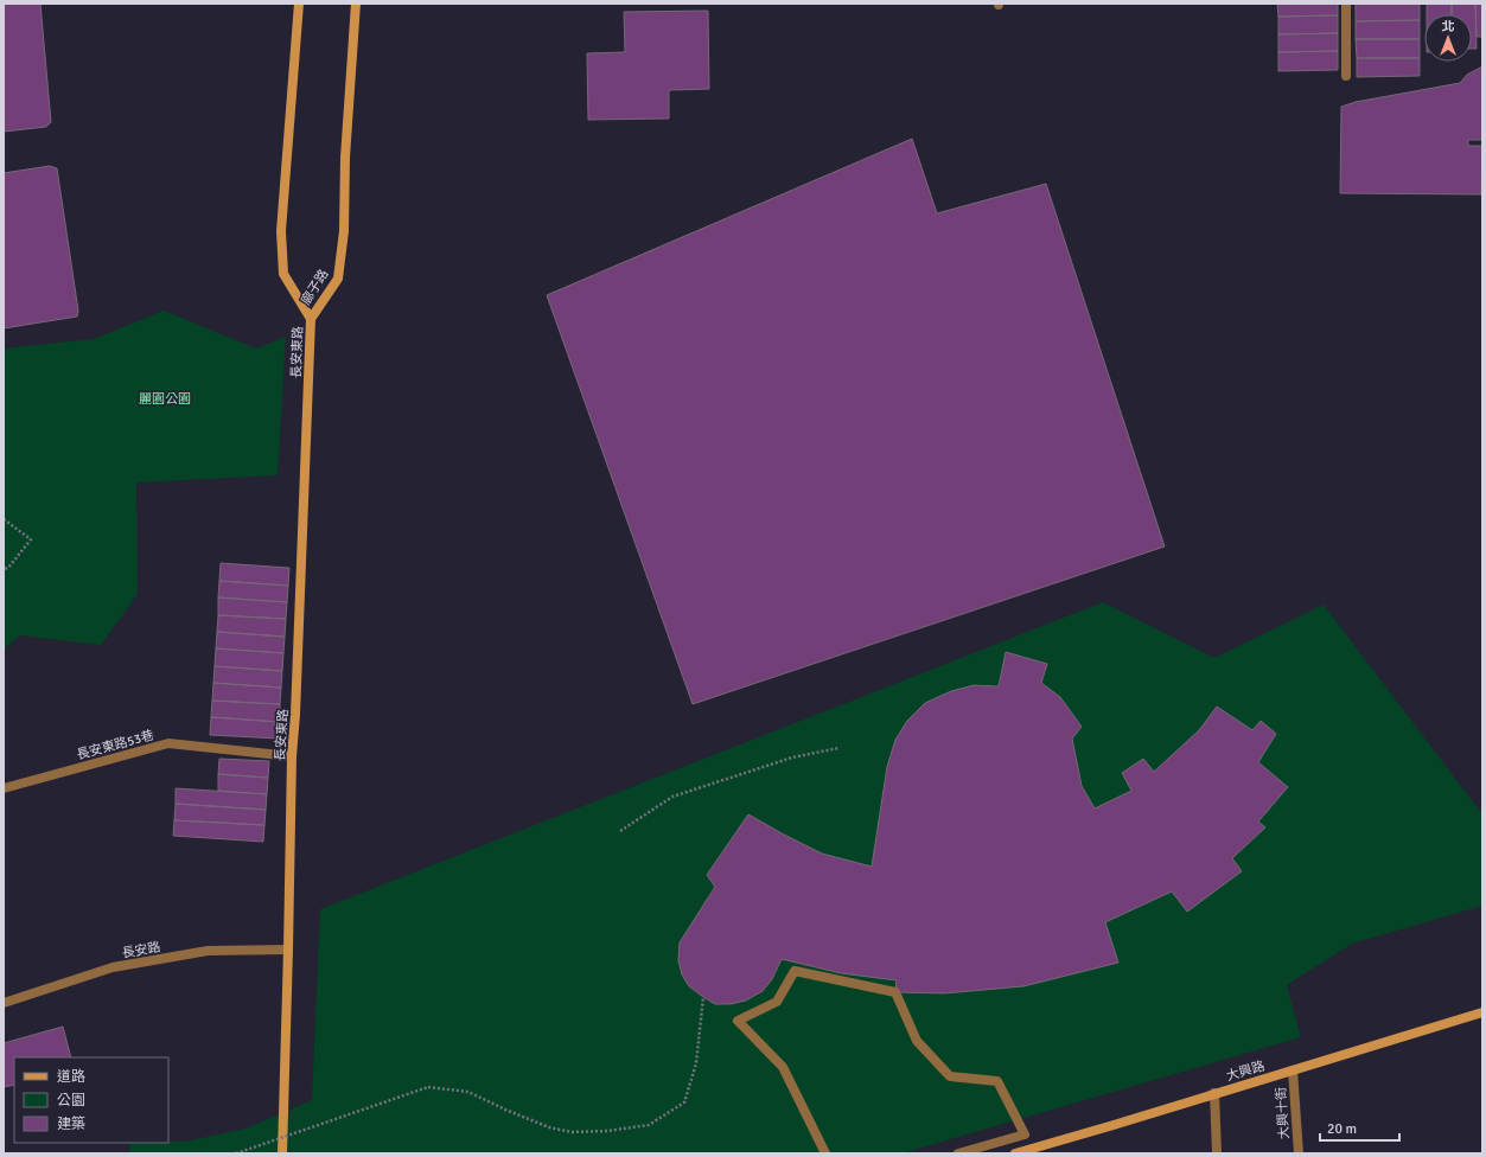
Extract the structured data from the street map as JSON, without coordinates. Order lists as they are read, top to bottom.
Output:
{
  "streets": {
    "street": [
      "廍子路",
      "長安東路",
      "長安東路53巷",
      "長安路",
      "大興路",
      "大興十街"
    ]
  },
  "crossings": [
    ["廍子路", "長安東路"],
    ["長安東路", "長安東路53巷"],
    ["長安東路", "長安路"],
    ["大興路", "大興十街"]
  ],
  "parks": ["麗園公園"],
  "legend": ["道路", "公園", "建築"],
  "scale_bar": "20 m",
  "north": "top"
}
